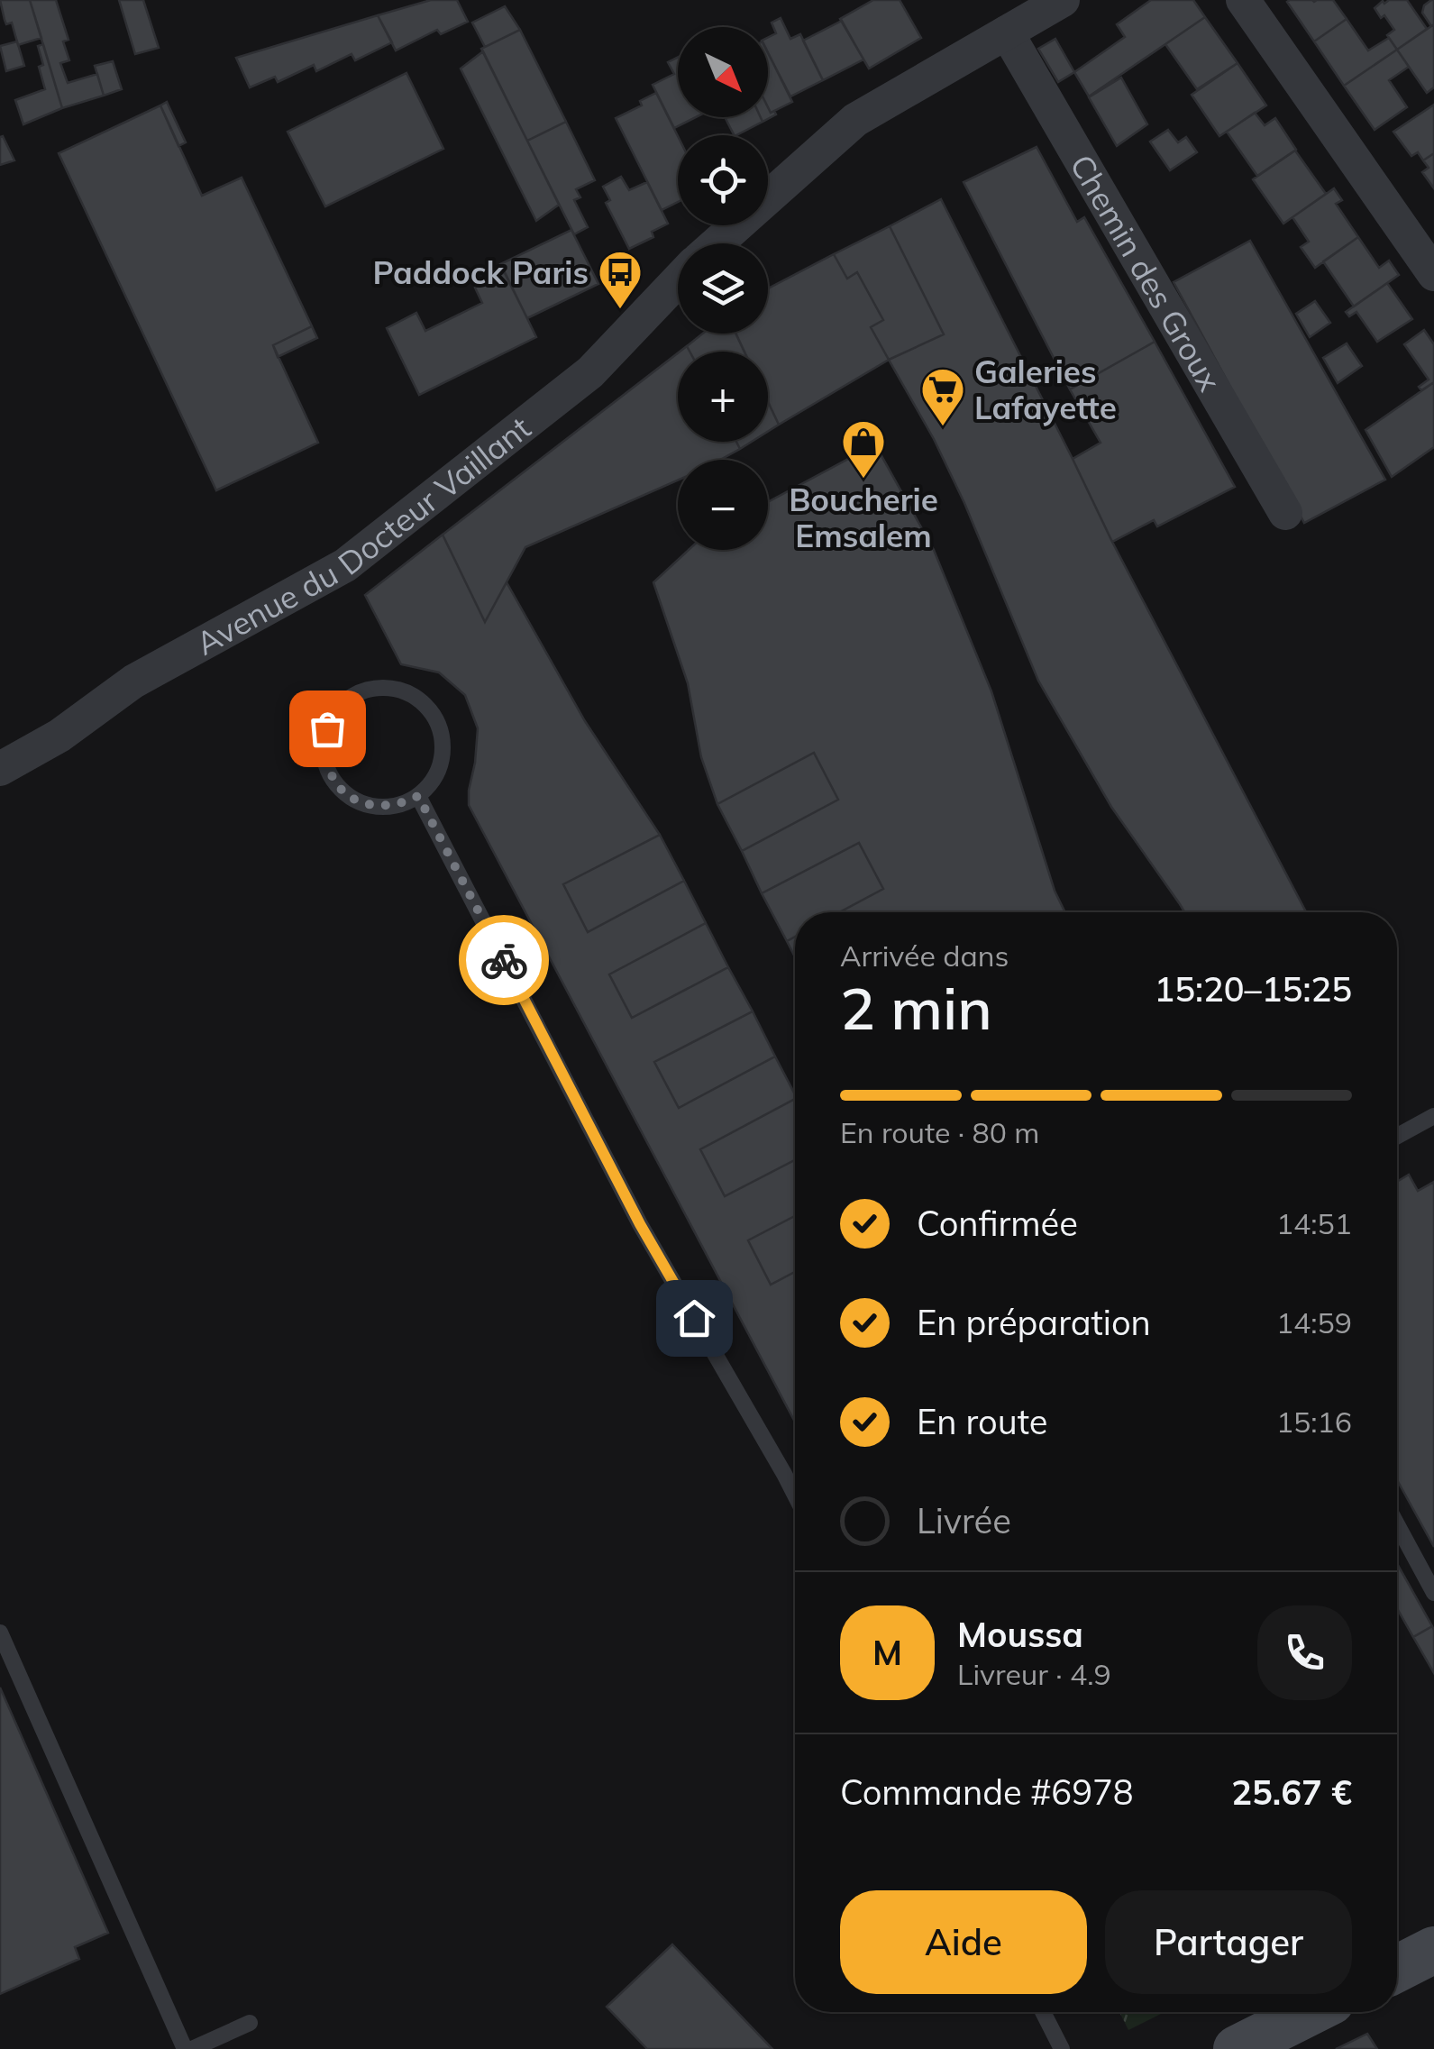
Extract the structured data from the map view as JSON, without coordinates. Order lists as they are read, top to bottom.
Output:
{
  "streets": {
    "street": ["Chemin des Groux", "Avenue du Docteur Vaillant"]
  },
  "crossings": [
    ["Chemin des Groux", "Avenue du Docteur Vaillant"]
  ],
  "places": {
    "bus stop": ["Paddock Paris"],
    "supermarket": ["Galeries Lafayette"],
    "shop": ["Boucherie Emsalem"]
  },
  "north": "bottom right",
  "page": {
    "map_buttons": ["+", "−"],
    "heading": ["2 min", "Arrivée dans", "15:20–15:25"],
    "panel": [
      "Moussa",
      "Livreur · 4.9",
      "Commande #6978",
      "25.67 €"
    ],
    "bar": "En route · 80 m",
    "list": [
      ["Confirmée", "14:51"],
      ["En préparation", "14:59"],
      ["En route", "15:16"],
      "Livrée"
    ],
    "round": "M",
    "buttons": ["Aide", "Partager"]
  }
}
